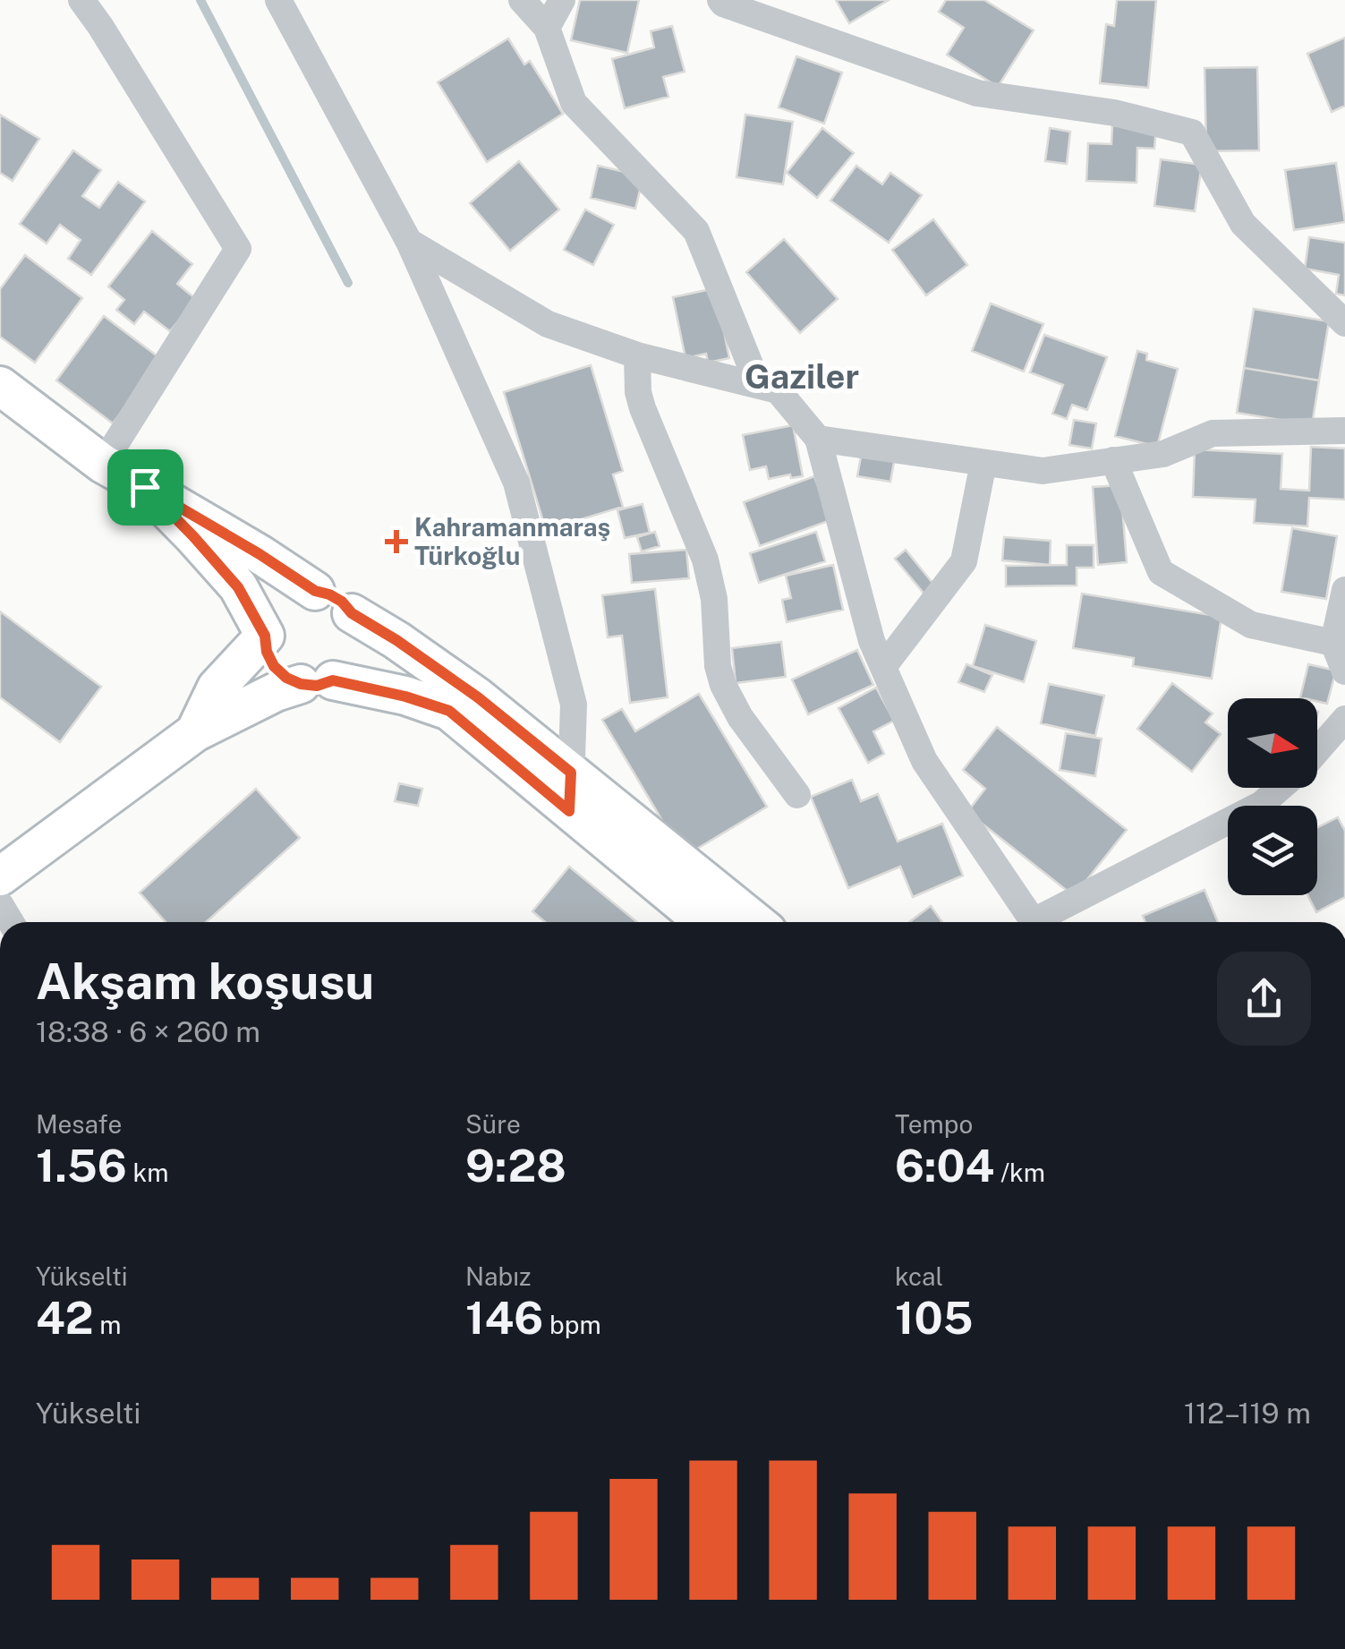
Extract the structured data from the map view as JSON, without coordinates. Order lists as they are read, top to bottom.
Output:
{
  "districts": ["Gaziler"],
  "places": {
    "health": ["Kahramanmaraş Türkoğlu"]
  },
  "north": "right",
  "page": {
    "heading": ["Akşam koşusu", "18:38 · 6 × 260 m"],
    "stats": [
      ["Mesafe", "1.56 km"],
      ["Süre", "9:28"],
      ["Tempo", "6:04 /km"],
      ["Yükselti", "42 m"],
      ["Nabız", "146 bpm"],
      ["kcal", "105"]
    ],
    "chart": ["Yükselti", "112–119 m"]
  }
}
